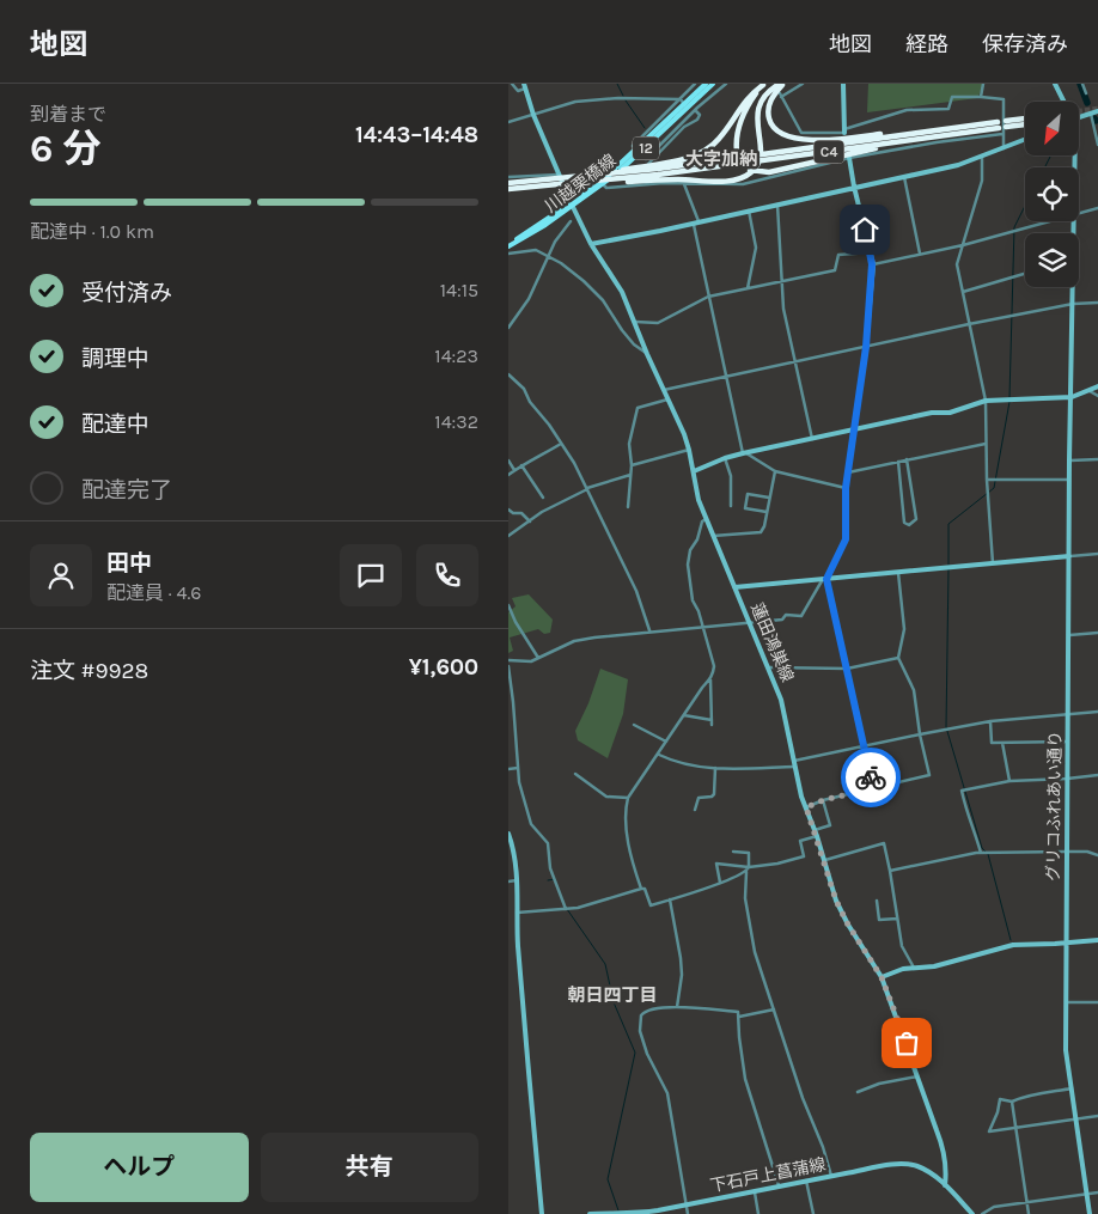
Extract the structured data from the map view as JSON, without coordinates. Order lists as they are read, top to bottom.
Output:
{
  "streets": {
    "highway": ["C4"],
    "main road": ["12", "川越栗橋線"],
    "street": ["蓮田鴻巣線", "グリコふれあい通り", "下石戸上菖蒲線"]
  },
  "crossings": [
    ["川越栗橋線", "蓮田鴻巣線"],
    ["蓮田鴻巣線", "下石戸上菖蒲線"]
  ],
  "districts": ["大字加納", "朝日四丁目"],
  "north": "bottom left",
  "page": {
    "header": "地図",
    "nav": ["地図", "経路", "保存済み"],
    "heading": ["6 分", "到着まで", "14:43–14:48"],
    "panel": [
      "田中",
      "配達員 · 4.6",
      "注文 #9928",
      "¥1,600"
    ],
    "bar": "配達中 · 1.0 km",
    "list": [
      ["受付済み", "14:15"],
      ["調理中", "14:23"],
      ["配達中", "14:32"],
      "配達完了"
    ],
    "buttons": ["ヘルプ", "共有"]
  }
}
